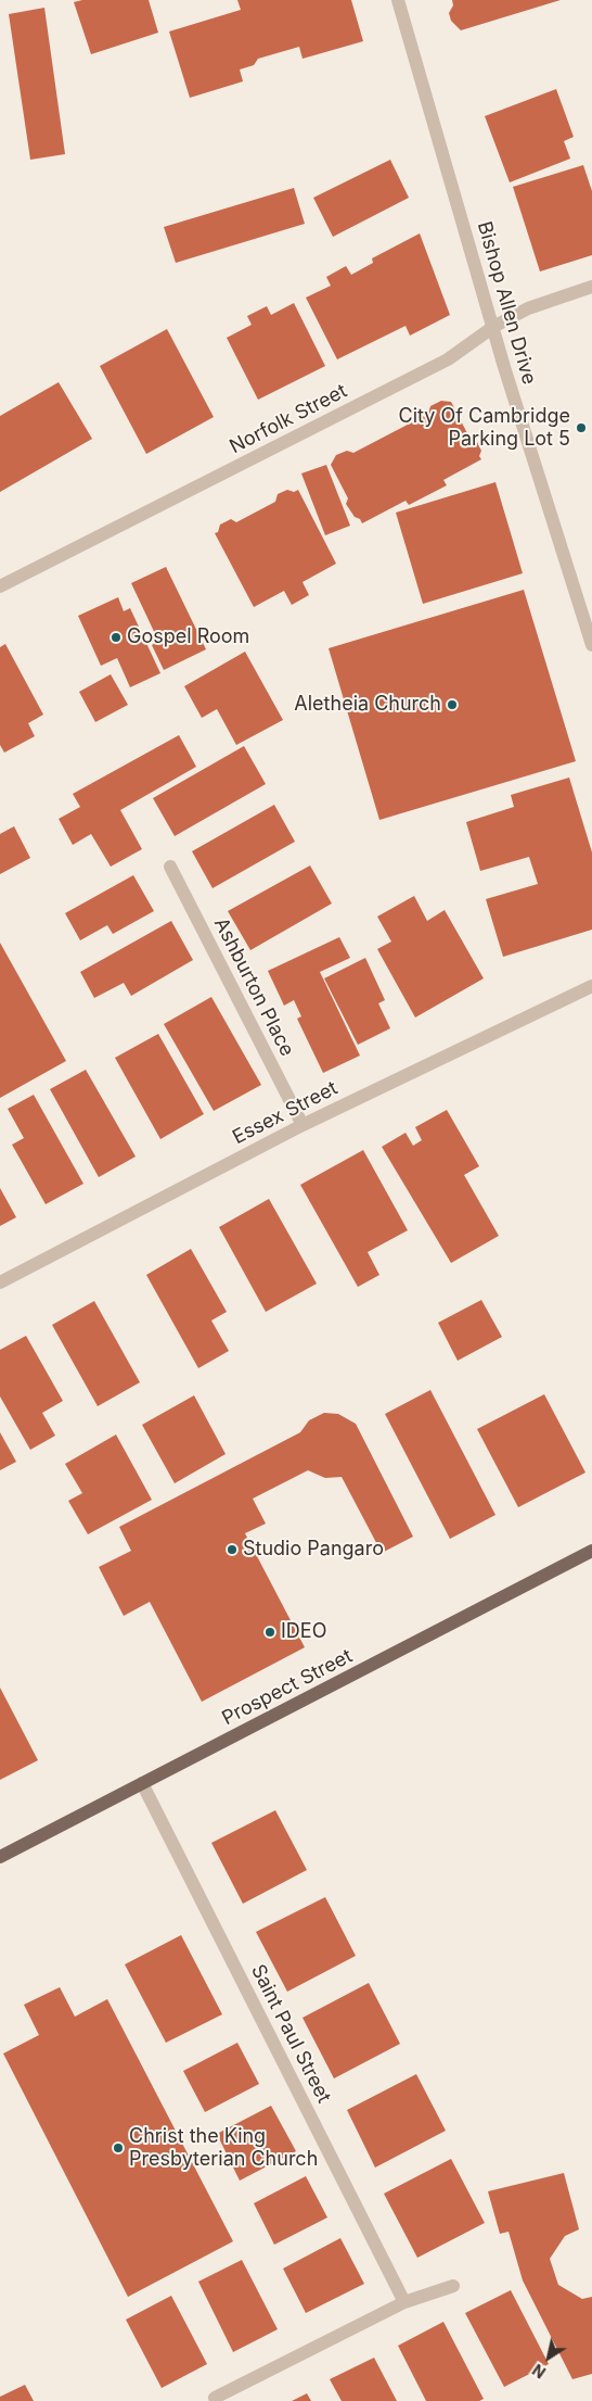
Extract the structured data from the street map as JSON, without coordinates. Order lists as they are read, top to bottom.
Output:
{
  "streets": {
    "main road": ["Prospect Street"],
    "street": [
      "Bishop Allen Drive",
      "Norfolk Street",
      "Ashburton Place",
      "Essex Street",
      "Saint Paul Street"
    ]
  },
  "crossings": [
    ["Bishop Allen Drive", "Norfolk Street"],
    ["Ashburton Place", "Essex Street"],
    ["Prospect Street", "Saint Paul Street"]
  ],
  "places": [
    "City Of Cambridge Parking Lot 5",
    "Gospel Room",
    "Aletheia Church",
    "Studio Pangaro",
    "IDEO",
    "Christ the King Presbyterian Church"
  ],
  "north": "bottom left"
}
